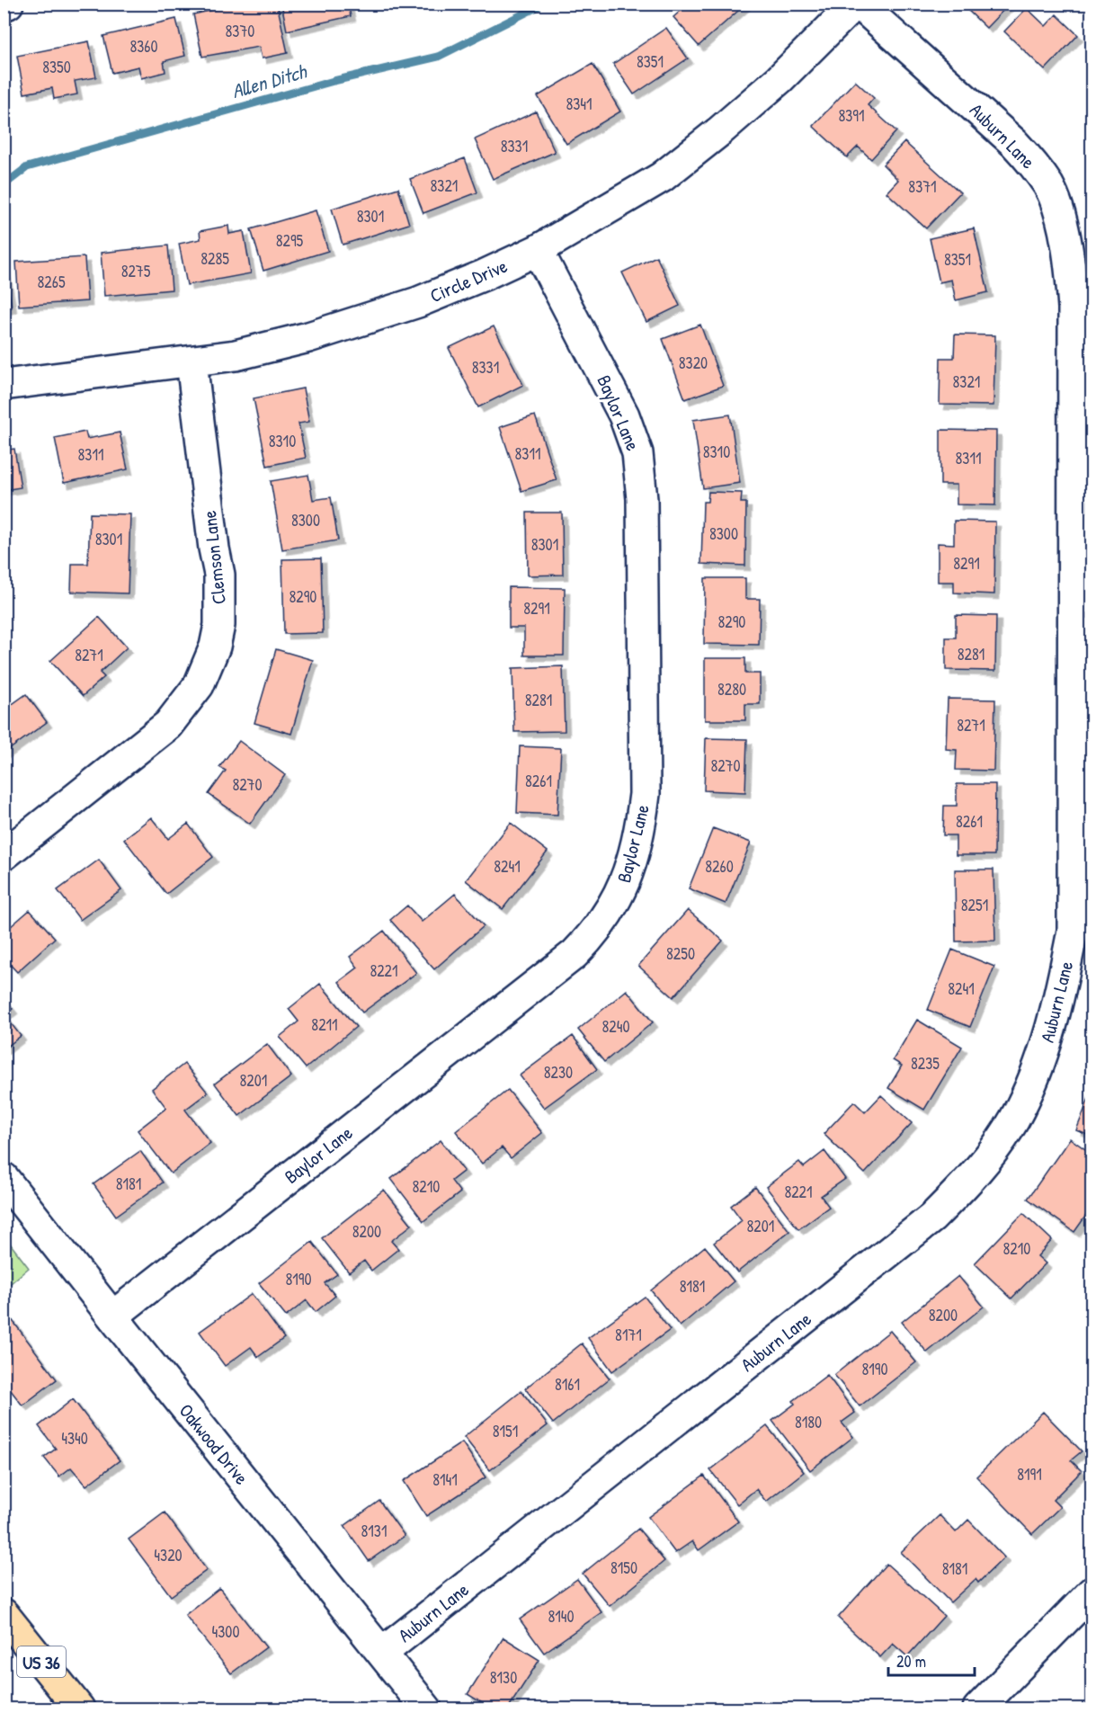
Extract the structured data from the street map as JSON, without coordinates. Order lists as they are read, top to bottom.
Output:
{
  "streets": {
    "highway": ["US 36"],
    "street": [
      "Auburn Lane",
      "Circle Drive",
      "Baylor Lane",
      "Clemson Lane",
      "Oakwood Drive"
    ]
  },
  "crossings": [
    ["Auburn Lane", "Circle Drive"],
    ["Auburn Lane", "Oakwood Drive"],
    ["Circle Drive", "Baylor Lane"],
    ["Circle Drive", "Clemson Lane"],
    ["Baylor Lane", "Oakwood Drive"]
  ],
  "water": ["Allen Ditch"],
  "house_numbers": [
    "8370",
    "8360",
    "8351",
    "8350",
    "8341",
    "8391",
    "8331",
    "8321",
    "8371",
    "8301",
    "8295",
    "8285",
    "8351",
    "8275",
    "8265",
    "8320",
    "8331",
    "8321",
    "8310",
    "8310",
    "8311",
    "8311",
    "8311",
    "8300",
    "8300",
    "8301",
    "8301",
    "8291",
    "8290",
    "8291",
    "8290",
    "8281",
    "8271",
    "8280",
    "8281",
    "8271",
    "8270",
    "8261",
    "8270",
    "8261",
    "8241",
    "8260",
    "8251",
    "8250",
    "8221",
    "8241",
    "8211",
    "8240",
    "8235",
    "8230",
    "8201",
    "8181",
    "8210",
    "8221",
    "8201",
    "8200",
    "8210",
    "8190",
    "8181",
    "8200",
    "8171",
    "8190",
    "8161",
    "8180",
    "8151",
    "4340",
    "8191",
    "8141",
    "8131",
    "4320",
    "8150",
    "8181",
    "8140",
    "4300",
    "8130"
  ],
  "scale_bar": "20 m"
}
